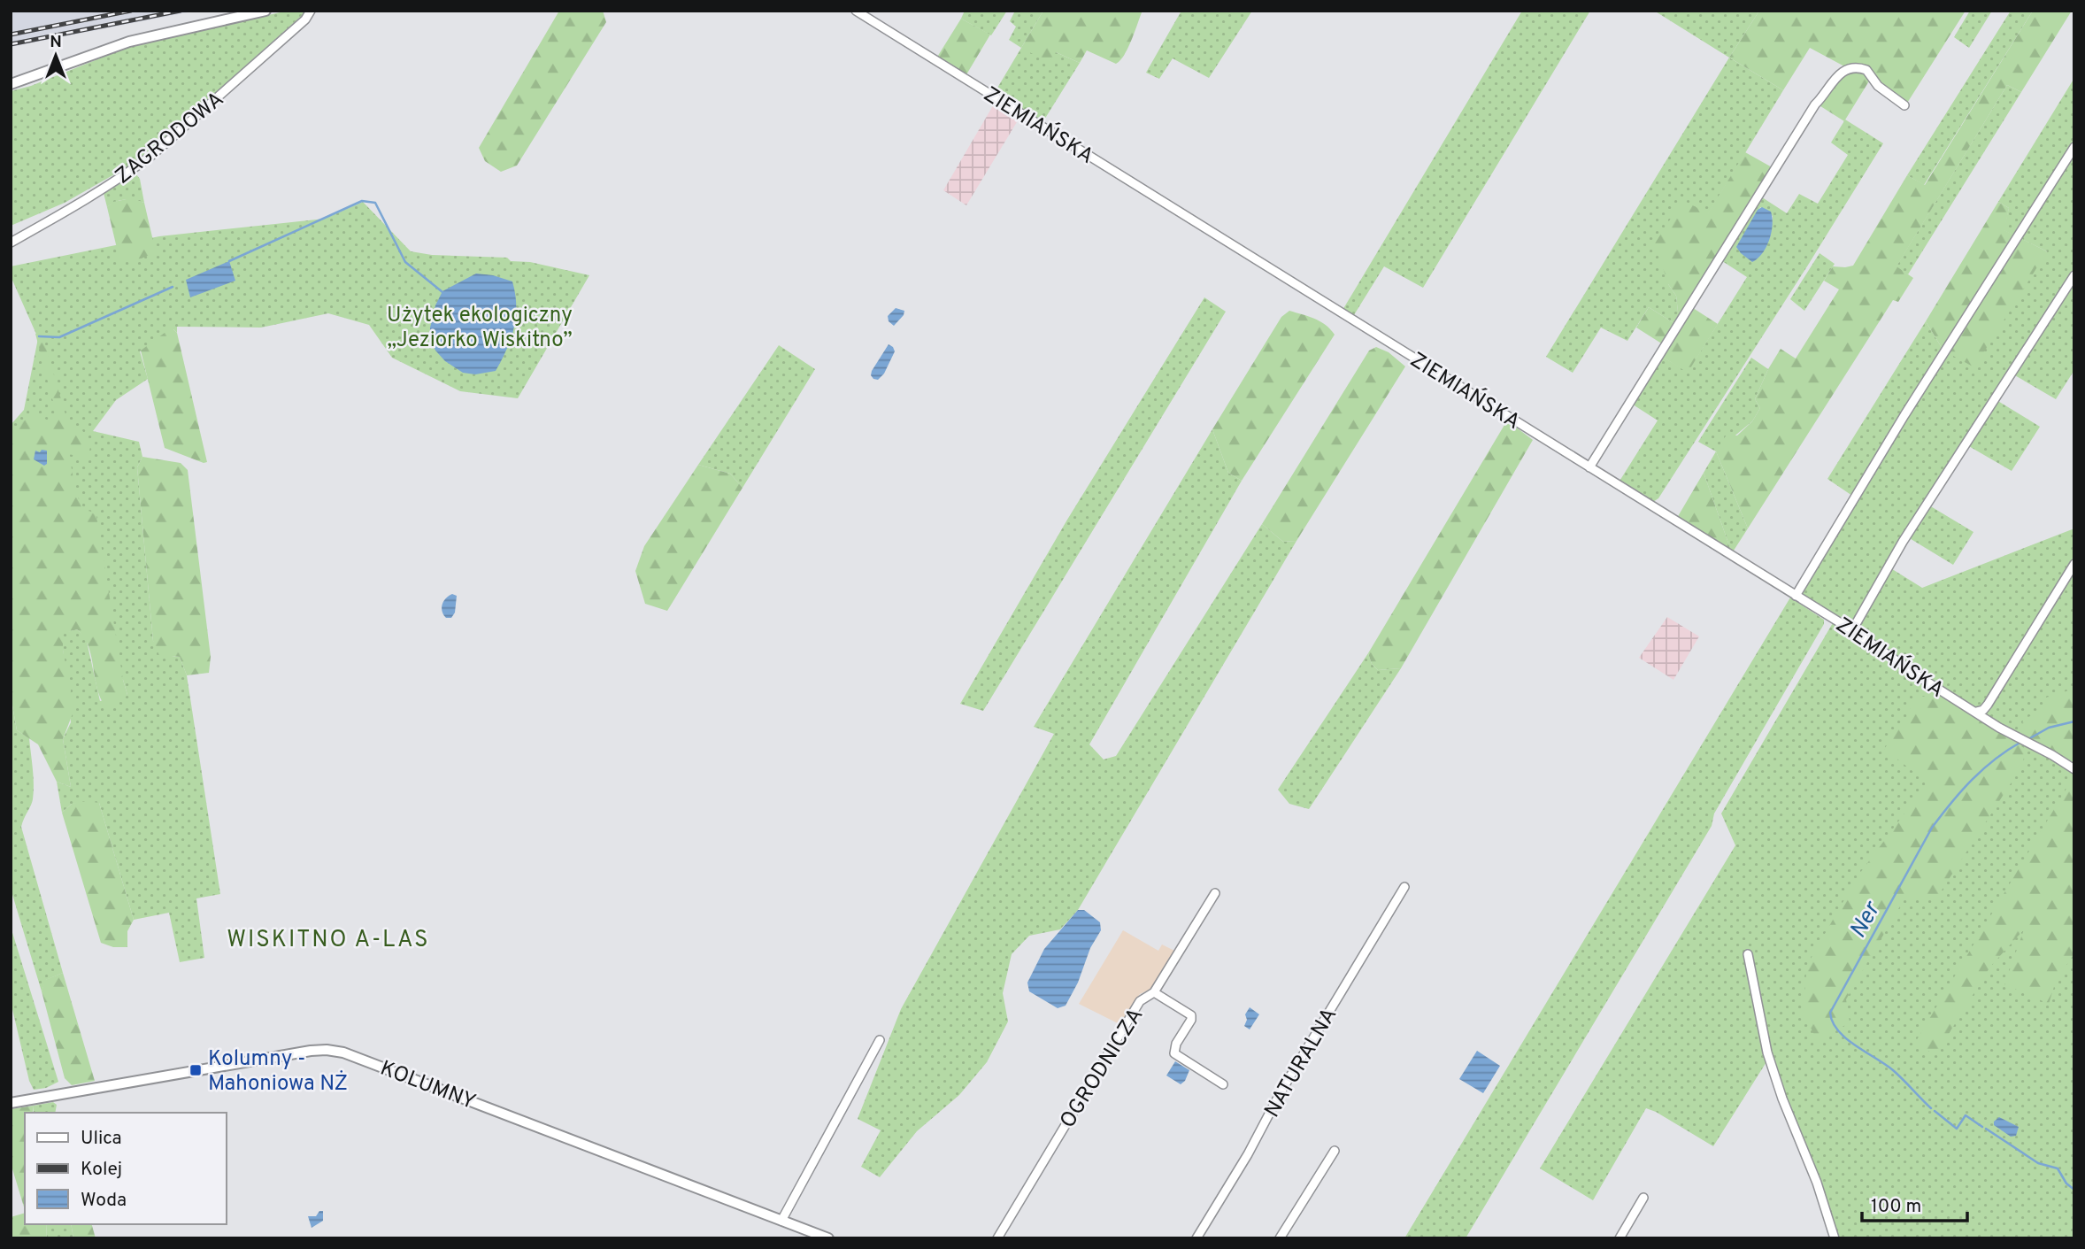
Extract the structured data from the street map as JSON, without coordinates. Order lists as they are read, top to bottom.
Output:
{
  "streets": {
    "street": [
      "ZIEMIAŃSKA",
      "ZAGRODOWA",
      "NATURALNA",
      "OGRODNICZA",
      "KOLUMNY"
    ]
  },
  "districts": ["WISKITNO A-LAS"],
  "water": ["Ner"],
  "parks": ["Użytek ekologiczny „Jeziorko Wiskitno”"],
  "places": {
    "transit": ["Kolumny - Mahoniowa NŻ"]
  },
  "legend": ["Ulica", "Kolej", "Woda"],
  "scale_bar": "100 m",
  "north": "top"
}
